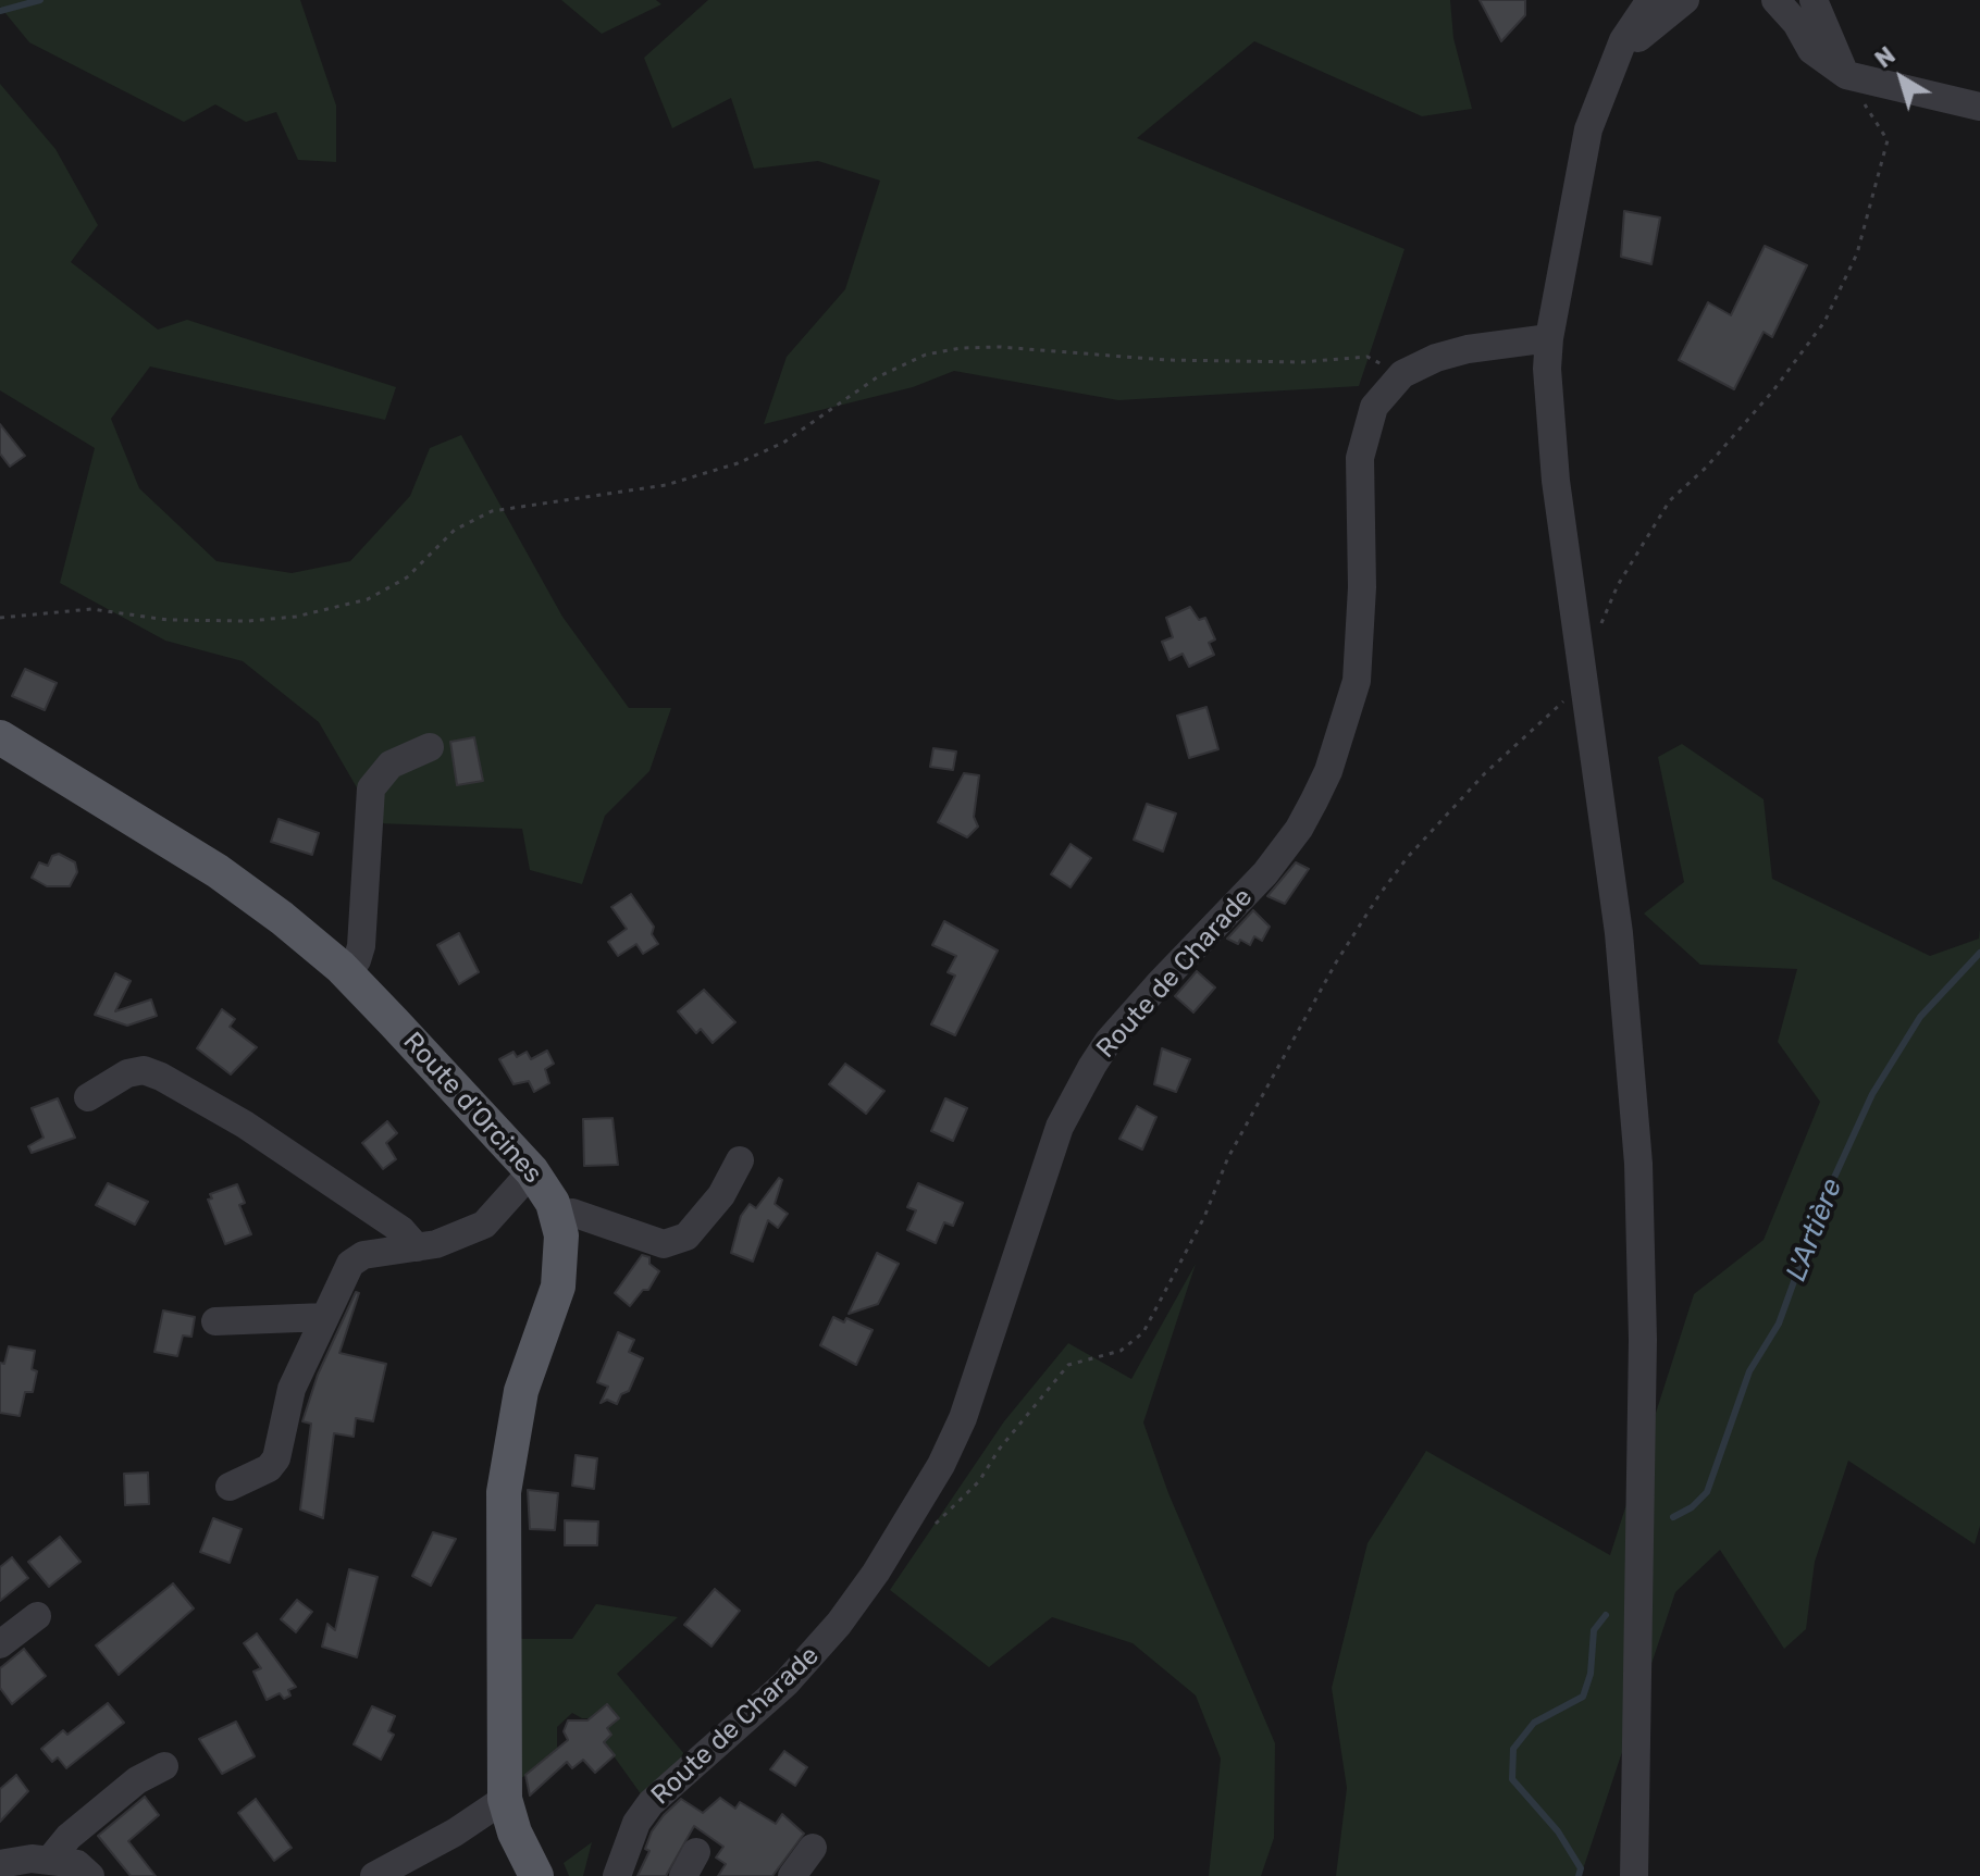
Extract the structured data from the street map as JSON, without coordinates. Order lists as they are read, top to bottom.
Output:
{
  "streets": {
    "main road": ["Route d'Orcines"],
    "street": ["Route de Charade"]
  },
  "water": ["L'Artière"],
  "north": "top left"
}
